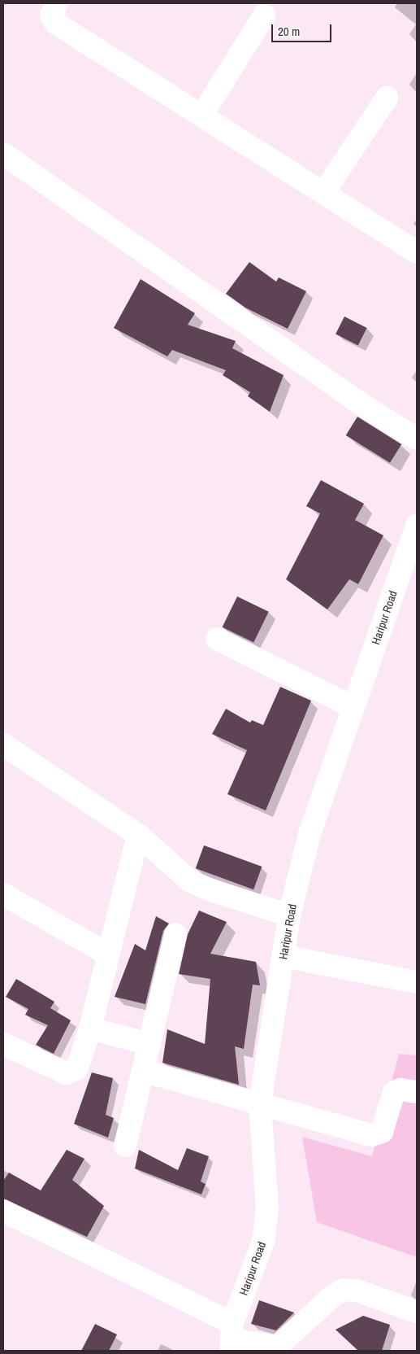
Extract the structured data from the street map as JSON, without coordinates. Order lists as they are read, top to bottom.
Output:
{
  "streets": {
    "street": ["Haripur Road"]
  },
  "scale_bar": "20 m"
}
